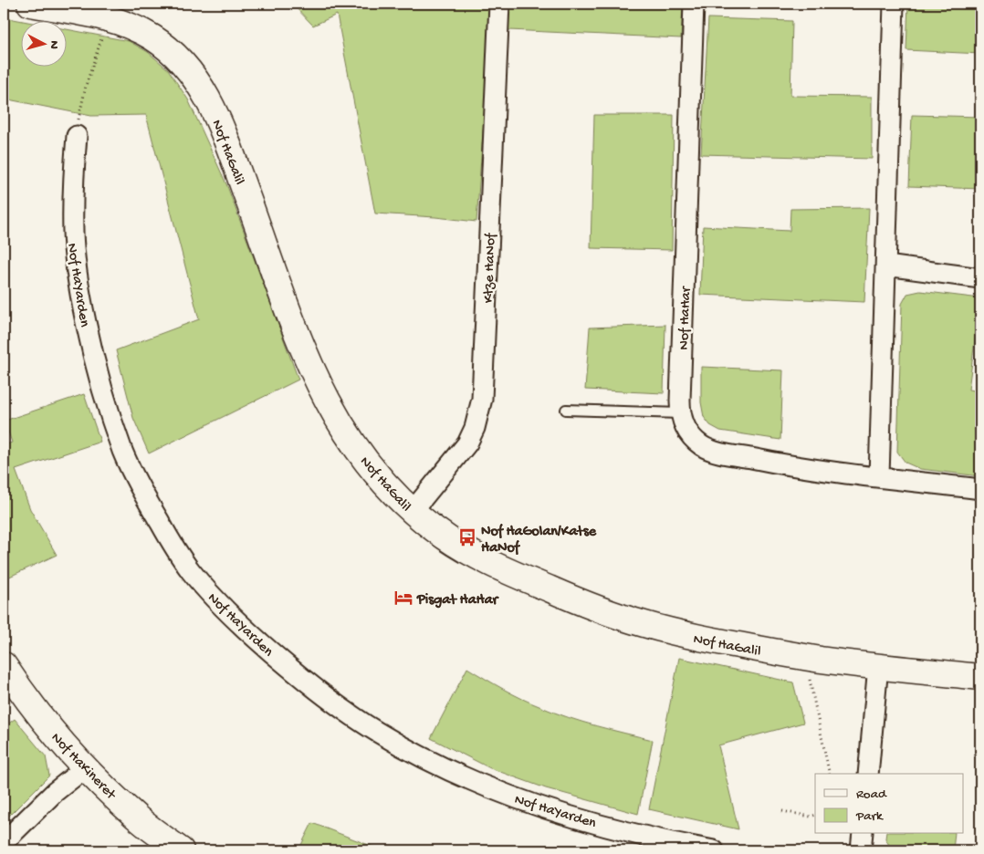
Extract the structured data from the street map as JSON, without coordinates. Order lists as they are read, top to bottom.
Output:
{
  "streets": {
    "street": [
      "Nof HaGalil",
      "Ktze HaNof",
      "Nof HaYarden",
      "Nof HaHar",
      "Nof HaKineret"
    ]
  },
  "crossings": [
    ["Nof HaGalil", "Ktze HaNof"]
  ],
  "places": {
    "bus stop": ["Nof HaGolan/Katse HaNof"],
    "hotel": ["Pisgat HaHar"]
  },
  "legend": ["Road", "Park"],
  "north": "right"
}
